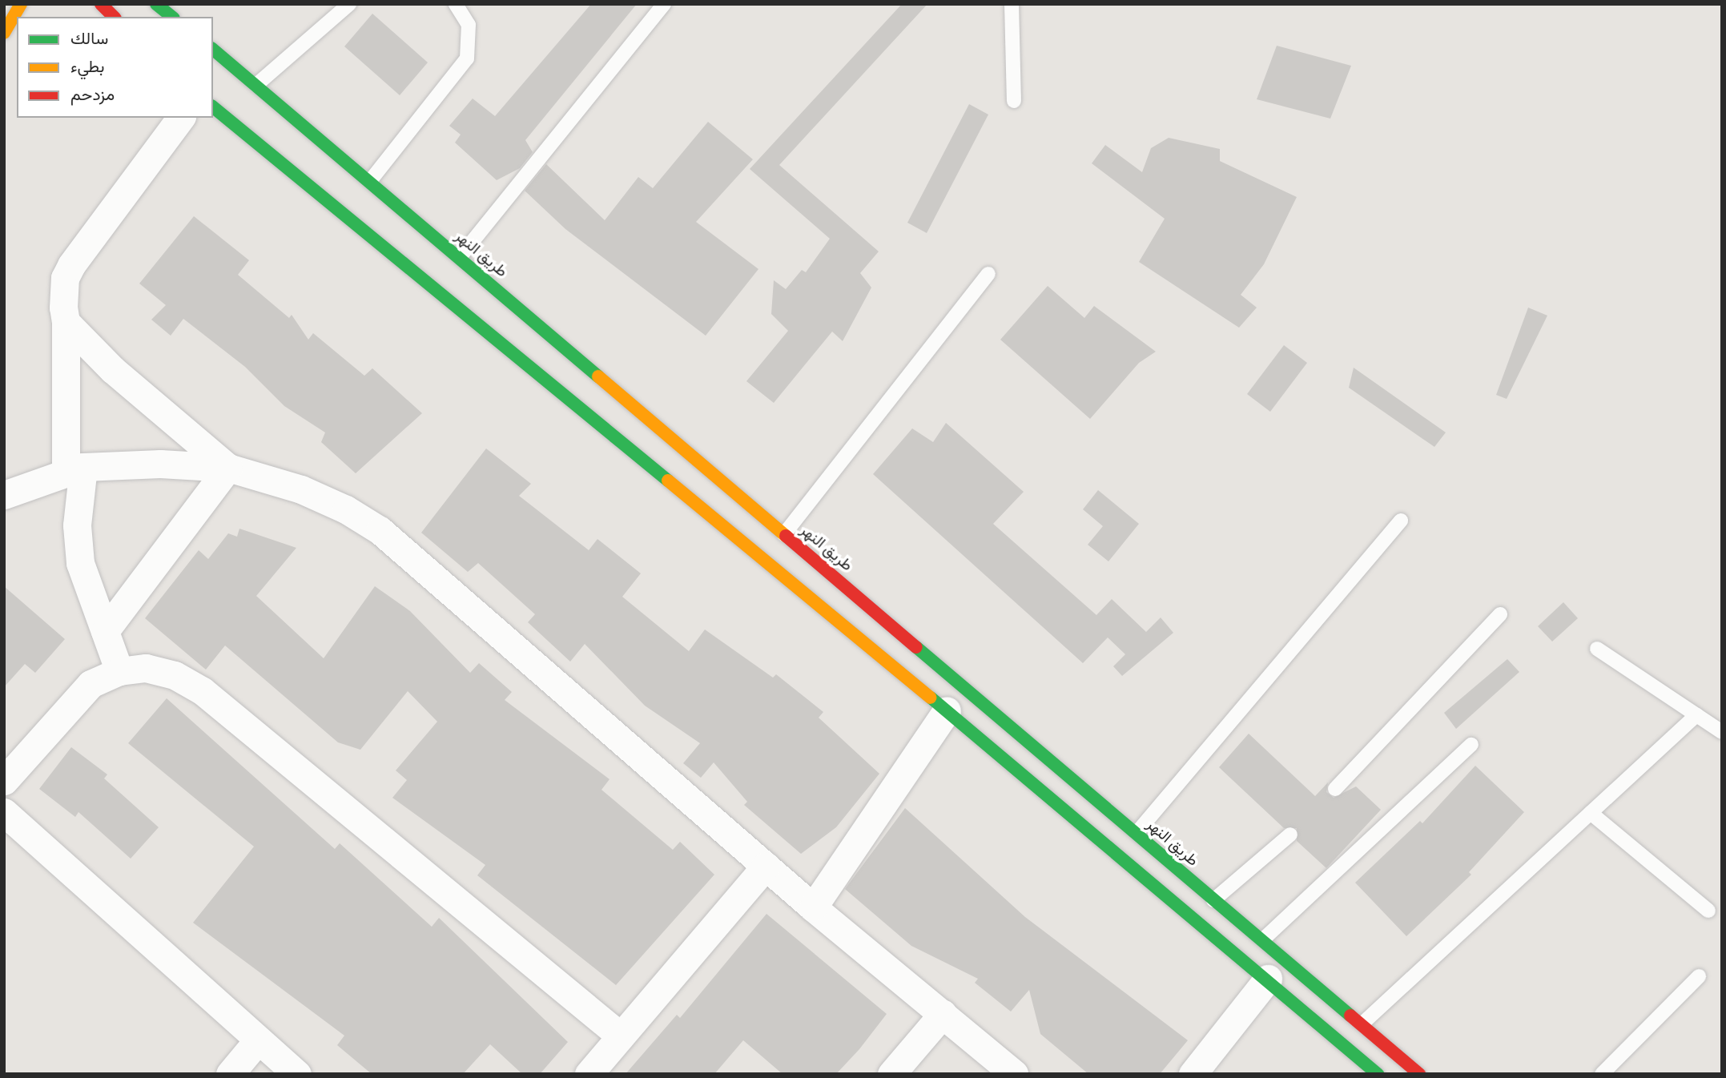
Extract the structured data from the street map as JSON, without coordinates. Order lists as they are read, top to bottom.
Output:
{
  "streets": {
    "main road": ["طريق النهر"]
  },
  "legend": ["سالك", "بطيء", "مزدحم"]
}
